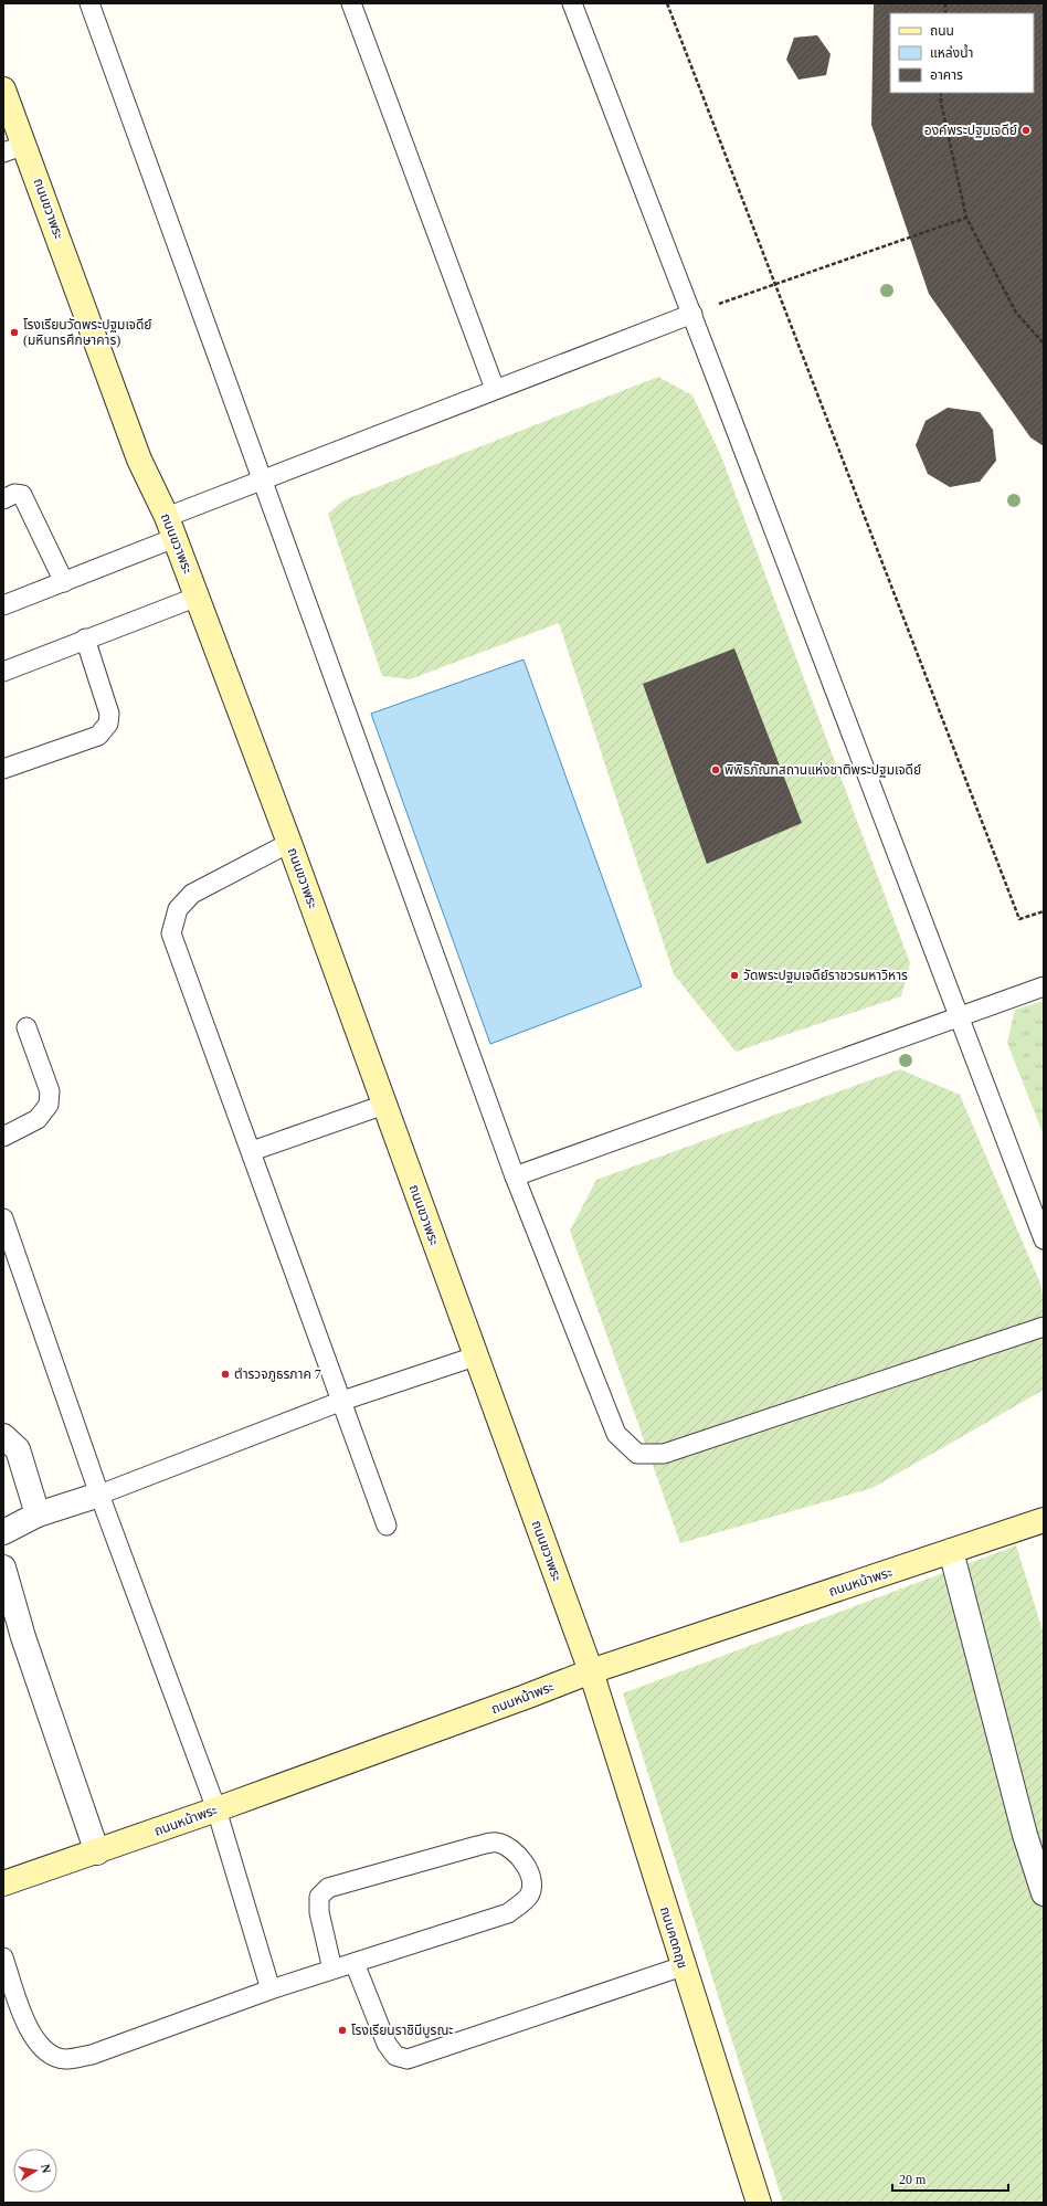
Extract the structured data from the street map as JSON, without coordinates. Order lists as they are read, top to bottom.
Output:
{
  "streets": {
    "main road": ["ถนนขวาพระ", "ถนนหน้าพระ", "ถนนคตกฤช"]
  },
  "crossings": [
    ["ถนนขวาพระ", "ถนนหน้าพระ"],
    ["ถนนขวาพระ", "ถนนคตกฤช"],
    ["ถนนหน้าพระ", "ถนนคตกฤช"]
  ],
  "places": [
    "องค์พระปฐมเจดีย์",
    "โรงเรียนวัดพระปฐมเจดีย์ (มหินทรศึกษาคาร)",
    "พิพิธภัณฑสถานแห่งชาติพระปฐมเจดีย์",
    "วัดพระปฐมเจดีย์ราชวรมหาวิหาร",
    "ตำรวจภูธรภาค 7",
    "โรงเรียนราชินีบูรณะ"
  ],
  "legend": ["ถนน", "แหล่งน้ำ", "อาคาร"],
  "scale_bar": "20 m",
  "north": "right"
}
